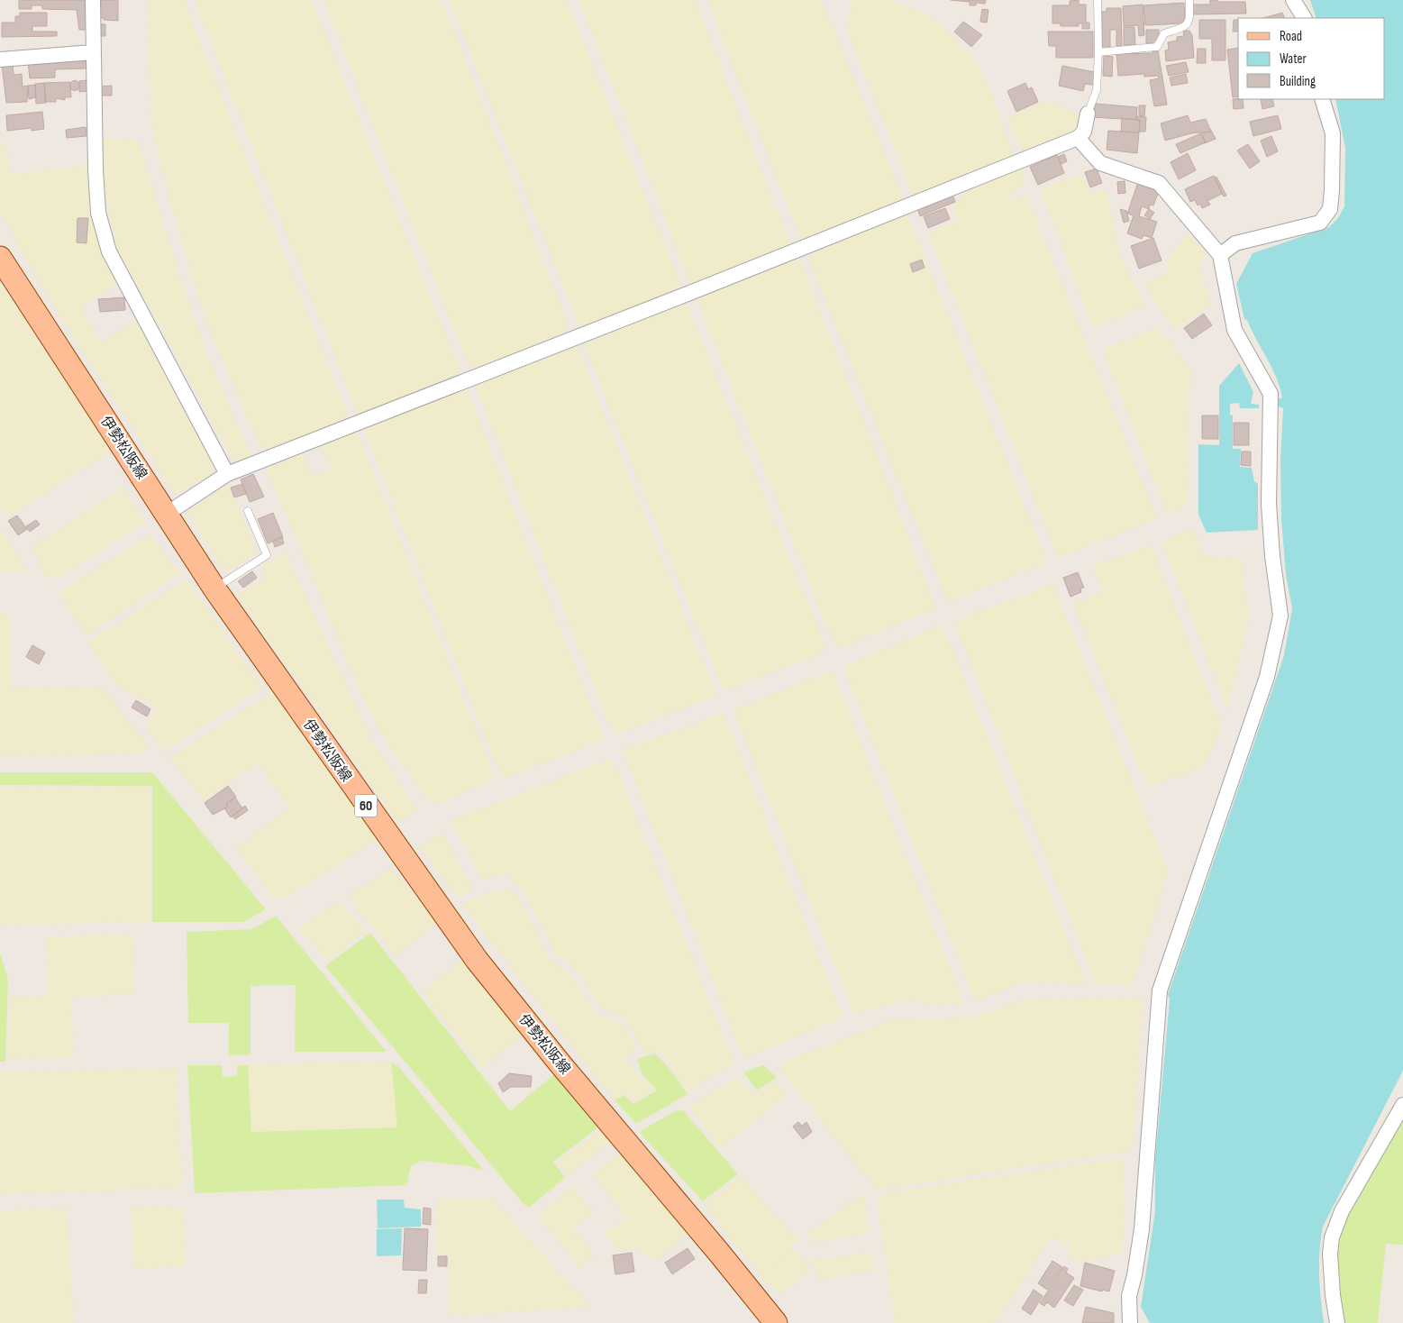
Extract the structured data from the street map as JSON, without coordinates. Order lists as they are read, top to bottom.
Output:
{
  "streets": {
    "main road": ["伊勢松阪線", "60"]
  },
  "legend": ["Road", "Water", "Building"]
}
